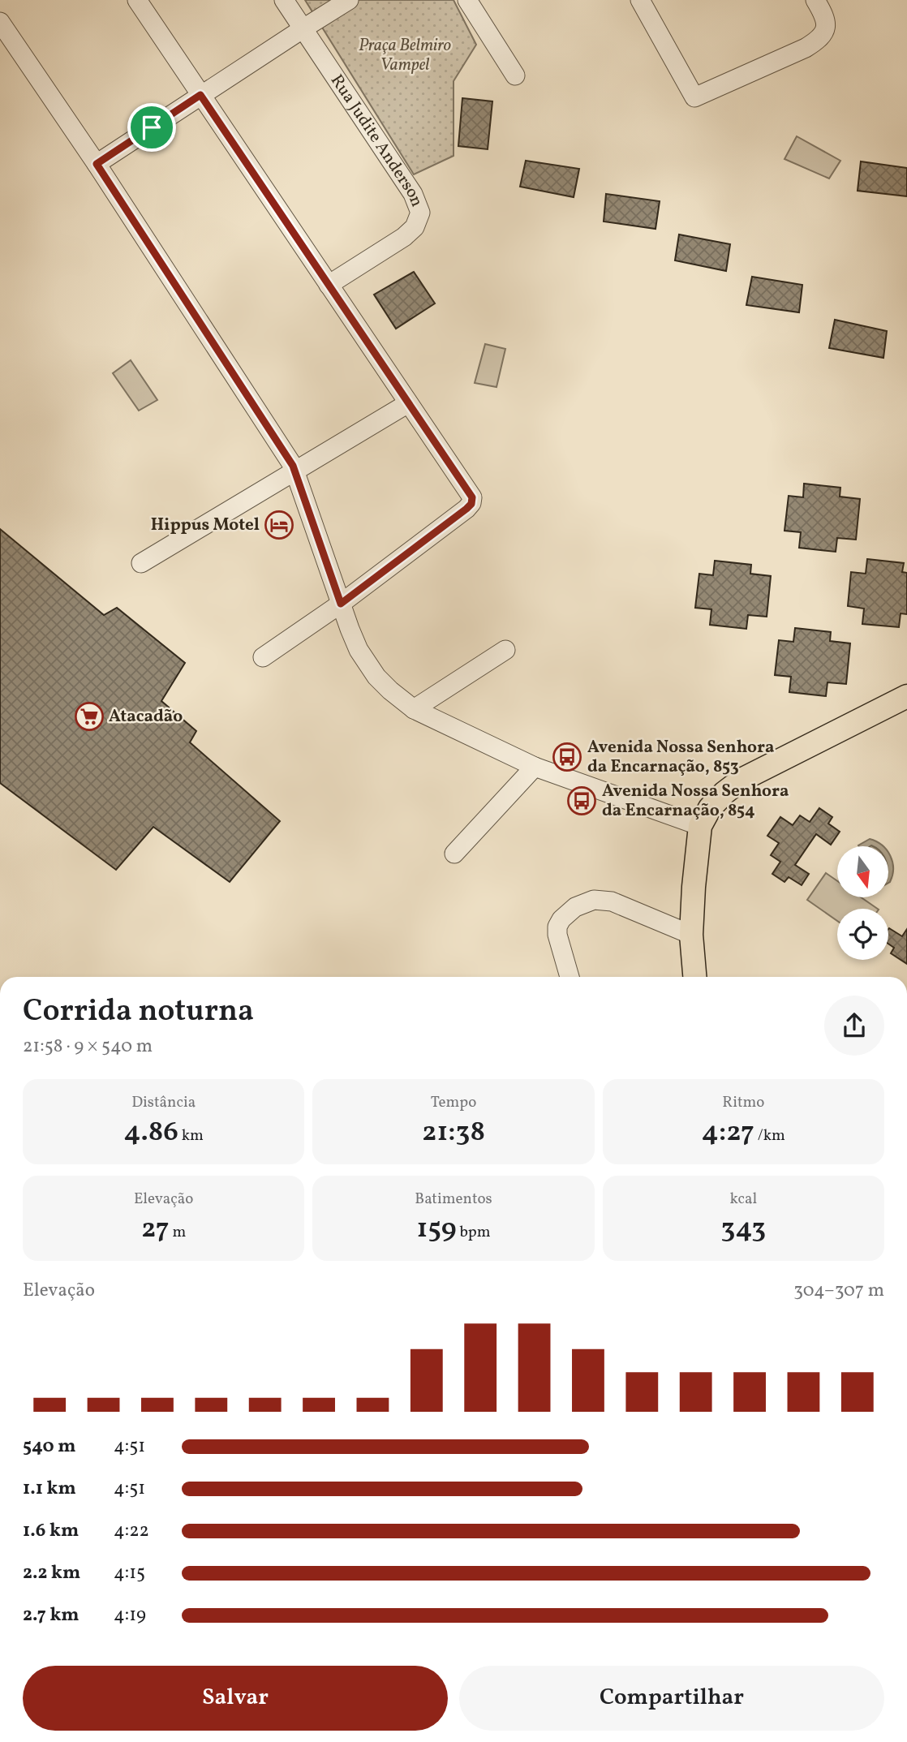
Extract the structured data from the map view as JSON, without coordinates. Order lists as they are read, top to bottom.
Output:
{
  "streets": {
    "street": ["Rua Judite Anderson"]
  },
  "parks": ["Praça Belmiro Vampel"],
  "places": {
    "hotel": ["Hippus Motel"],
    "supermarket": ["Atacadão"],
    "bus stop": ["Avenida Nossa Senhora da Encarnação, 853", "Avenida Nossa Senhora da Encarnação, 854"]
  },
  "north": "bottom",
  "page": {
    "heading": ["Corrida noturna", "21:58 · 9 × 540 m"],
    "stats": [
      ["Distância", "4.86 km"],
      ["Tempo", "21:38"],
      ["Ritmo", "4:27 /km"],
      ["Elevação", "27 m"],
      ["Batimentos", "159 bpm"],
      ["kcal", "343"]
    ],
    "chart": ["Elevação", "304–307 m"],
    "list": [
      {
        "name": "540 m",
        "note": "4:51"
      },
      {
        "name": "1.1 km",
        "note": "4:51"
      },
      {
        "name": "1.6 km",
        "note": "4:22"
      },
      {
        "name": "2.2 km",
        "note": "4:15"
      },
      {
        "name": "2.7 km",
        "note": "4:19"
      }
    ],
    "buttons": ["Salvar", "Compartilhar"]
  }
}
